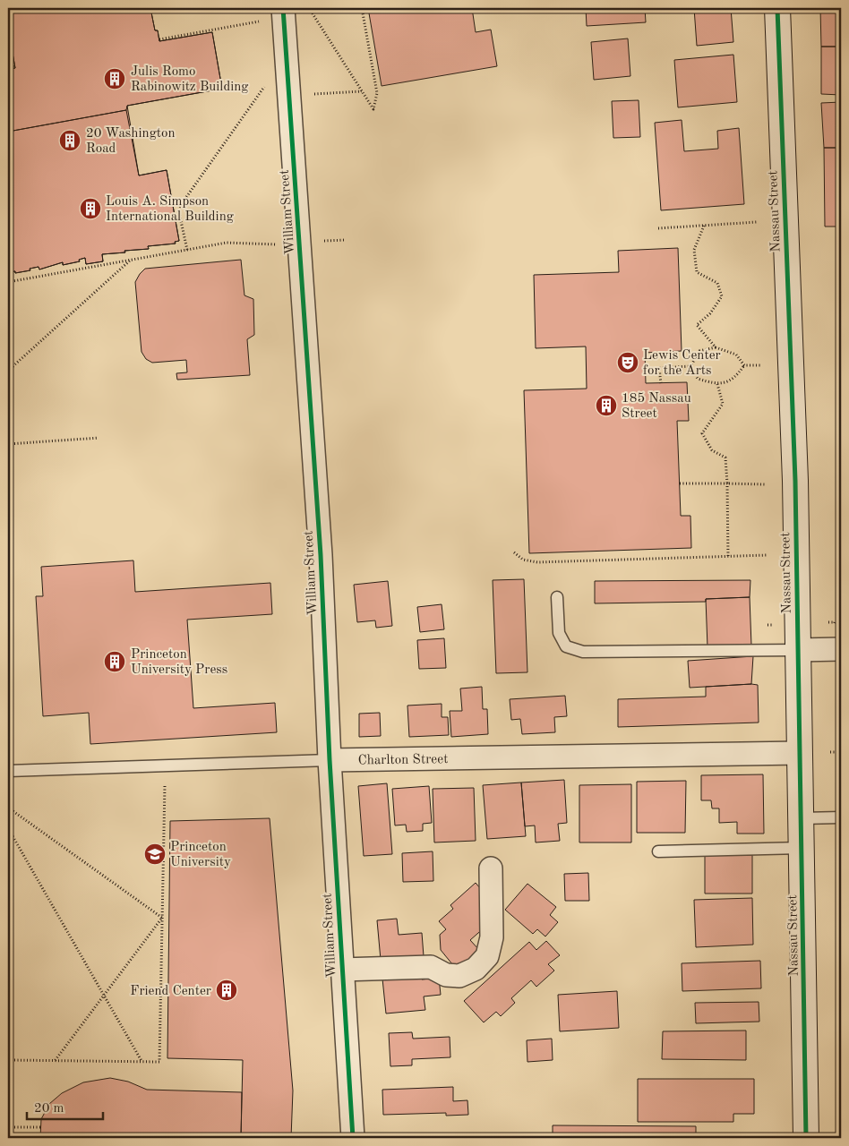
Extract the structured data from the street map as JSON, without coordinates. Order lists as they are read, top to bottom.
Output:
{
  "streets": {
    "main road": ["Nassau Street"],
    "street": ["William Street", "Charlton Street"]
  },
  "crossings": [
    ["Nassau Street", "Charlton Street"],
    ["William Street", "Charlton Street"]
  ],
  "places": {
    "building": [
      "Julis Romo Rabinowitz Building",
      "20 Washington Road",
      "Louis A. Simpson International Building",
      "185 Nassau Street",
      "Princeton University Press",
      "Friend Center"
    ],
    "theatre": ["Lewis Center for the Arts"],
    "school or university": ["Princeton University"]
  },
  "scale_bar": "20 m"
}
